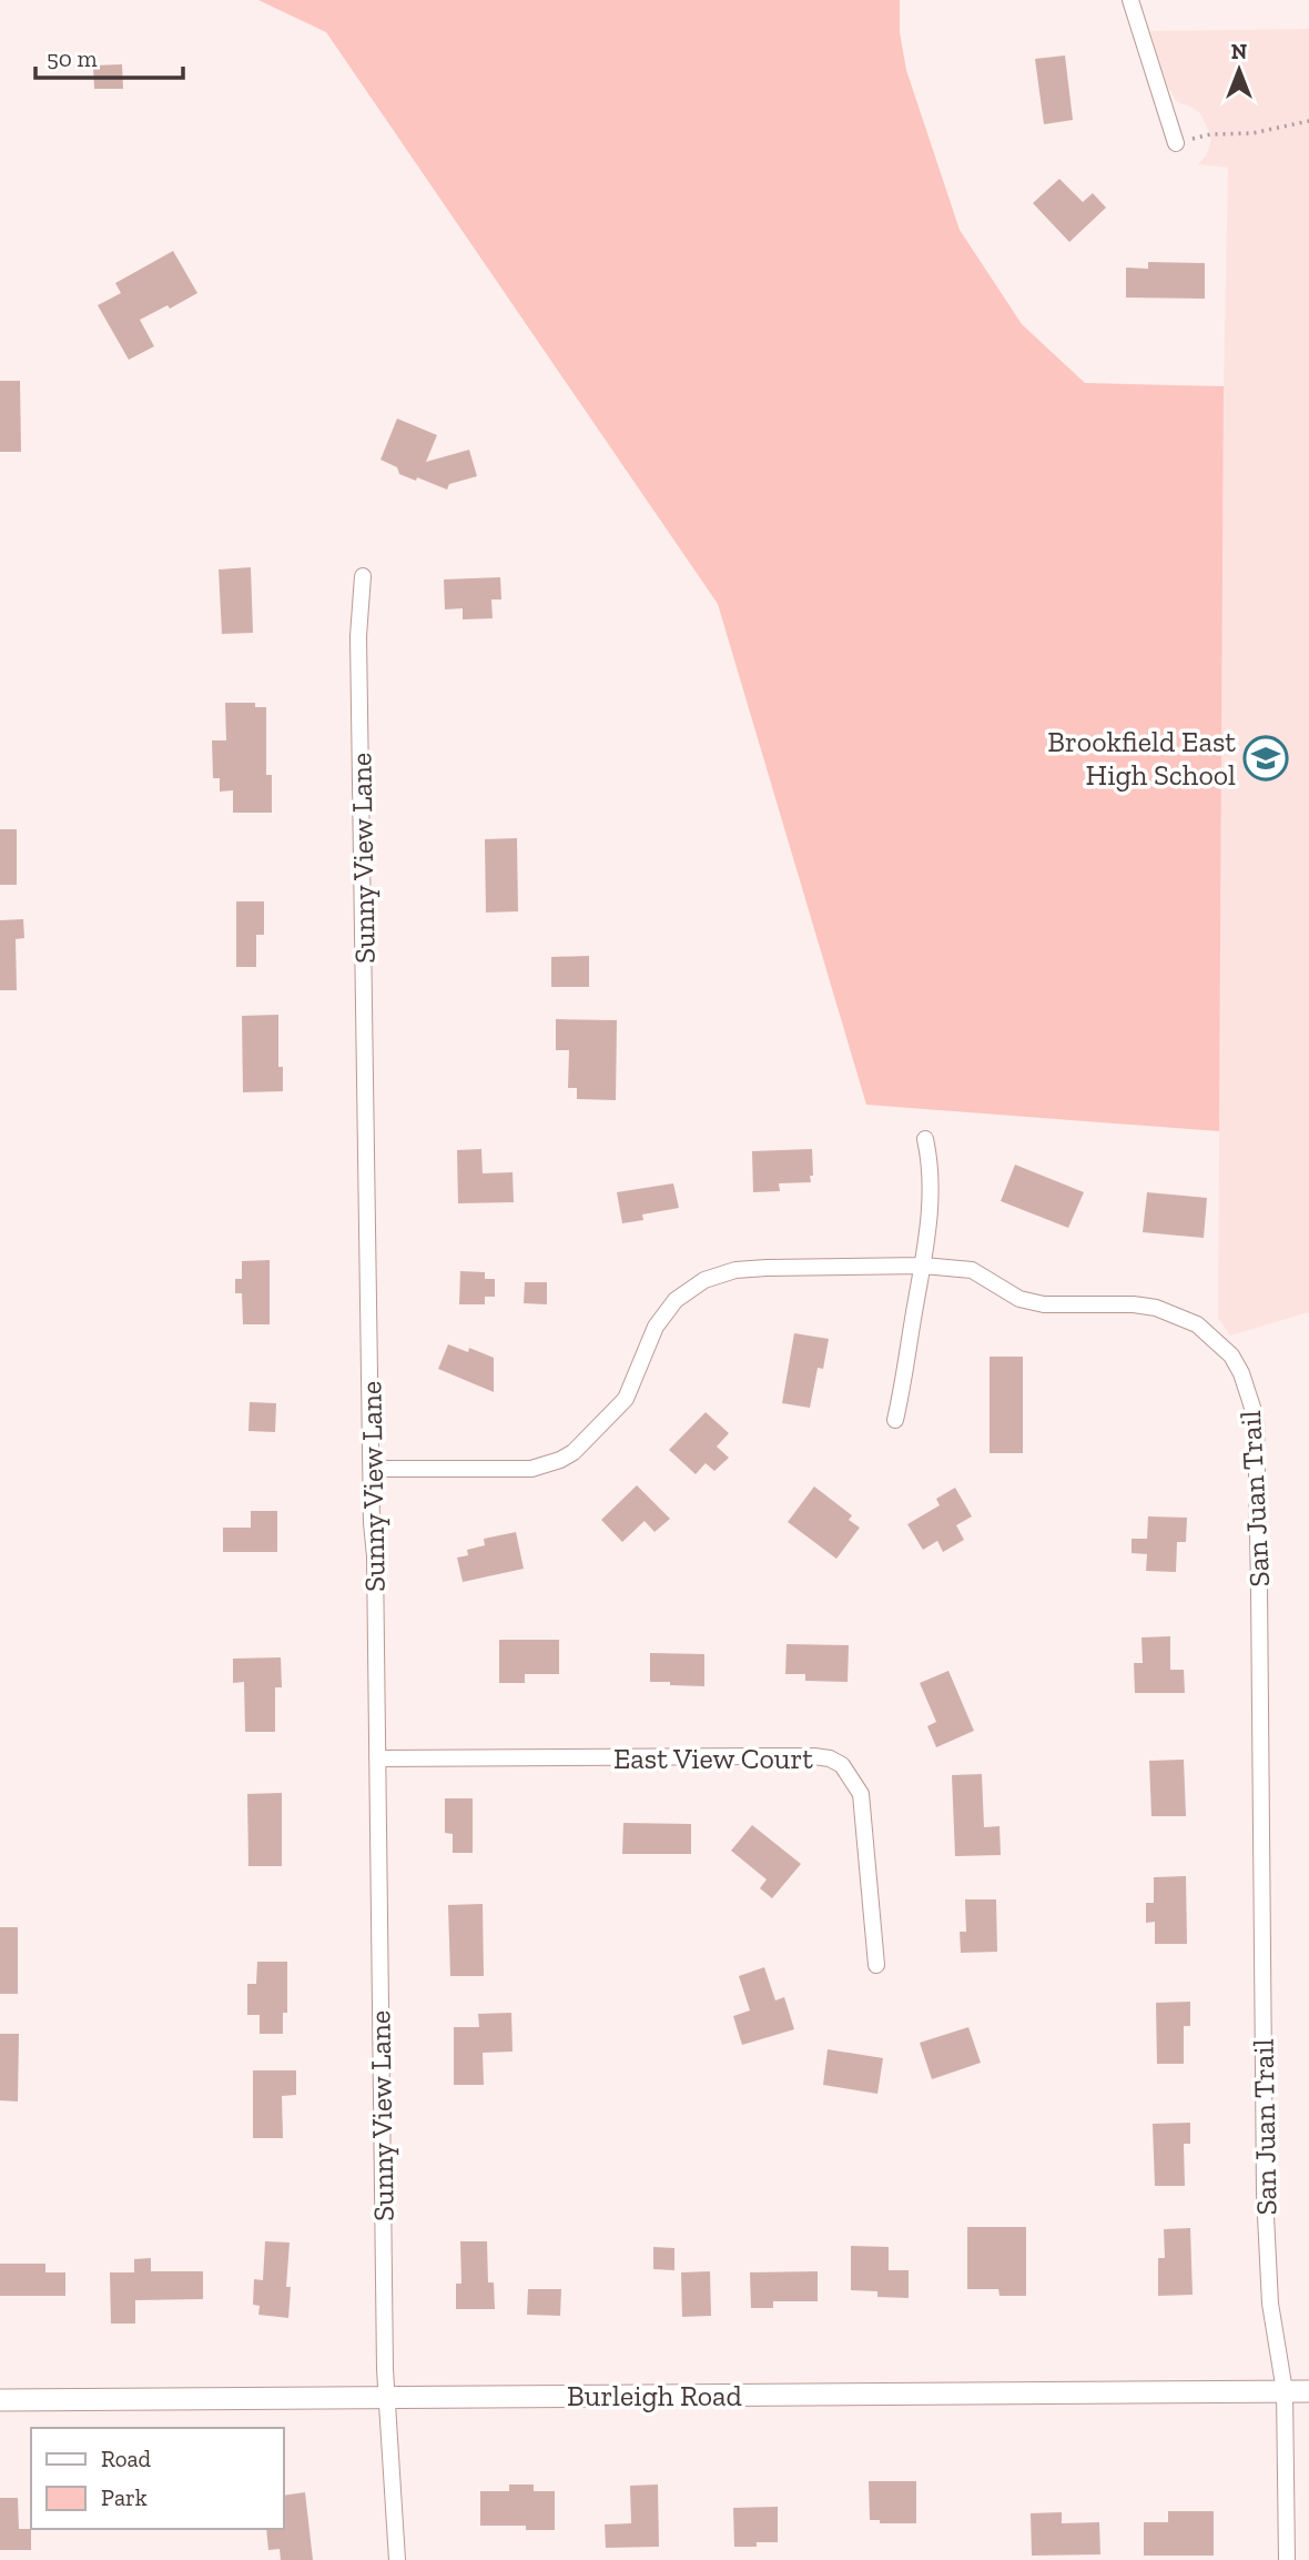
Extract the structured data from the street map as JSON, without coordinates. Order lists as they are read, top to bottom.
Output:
{
  "streets": {
    "street": [
      "Sunny View Lane",
      "San Juan Trail",
      "East View Court",
      "Burleigh Road"
    ]
  },
  "crossings": [
    ["Sunny View Lane", "San Juan Trail"],
    ["Sunny View Lane", "East View Court"],
    ["Sunny View Lane", "Burleigh Road"],
    ["San Juan Trail", "Burleigh Road"]
  ],
  "places": {
    "school or university": ["Brookfield East High School"]
  },
  "legend": ["Road", "Park"],
  "scale_bar": "50 m",
  "north": "top"
}
